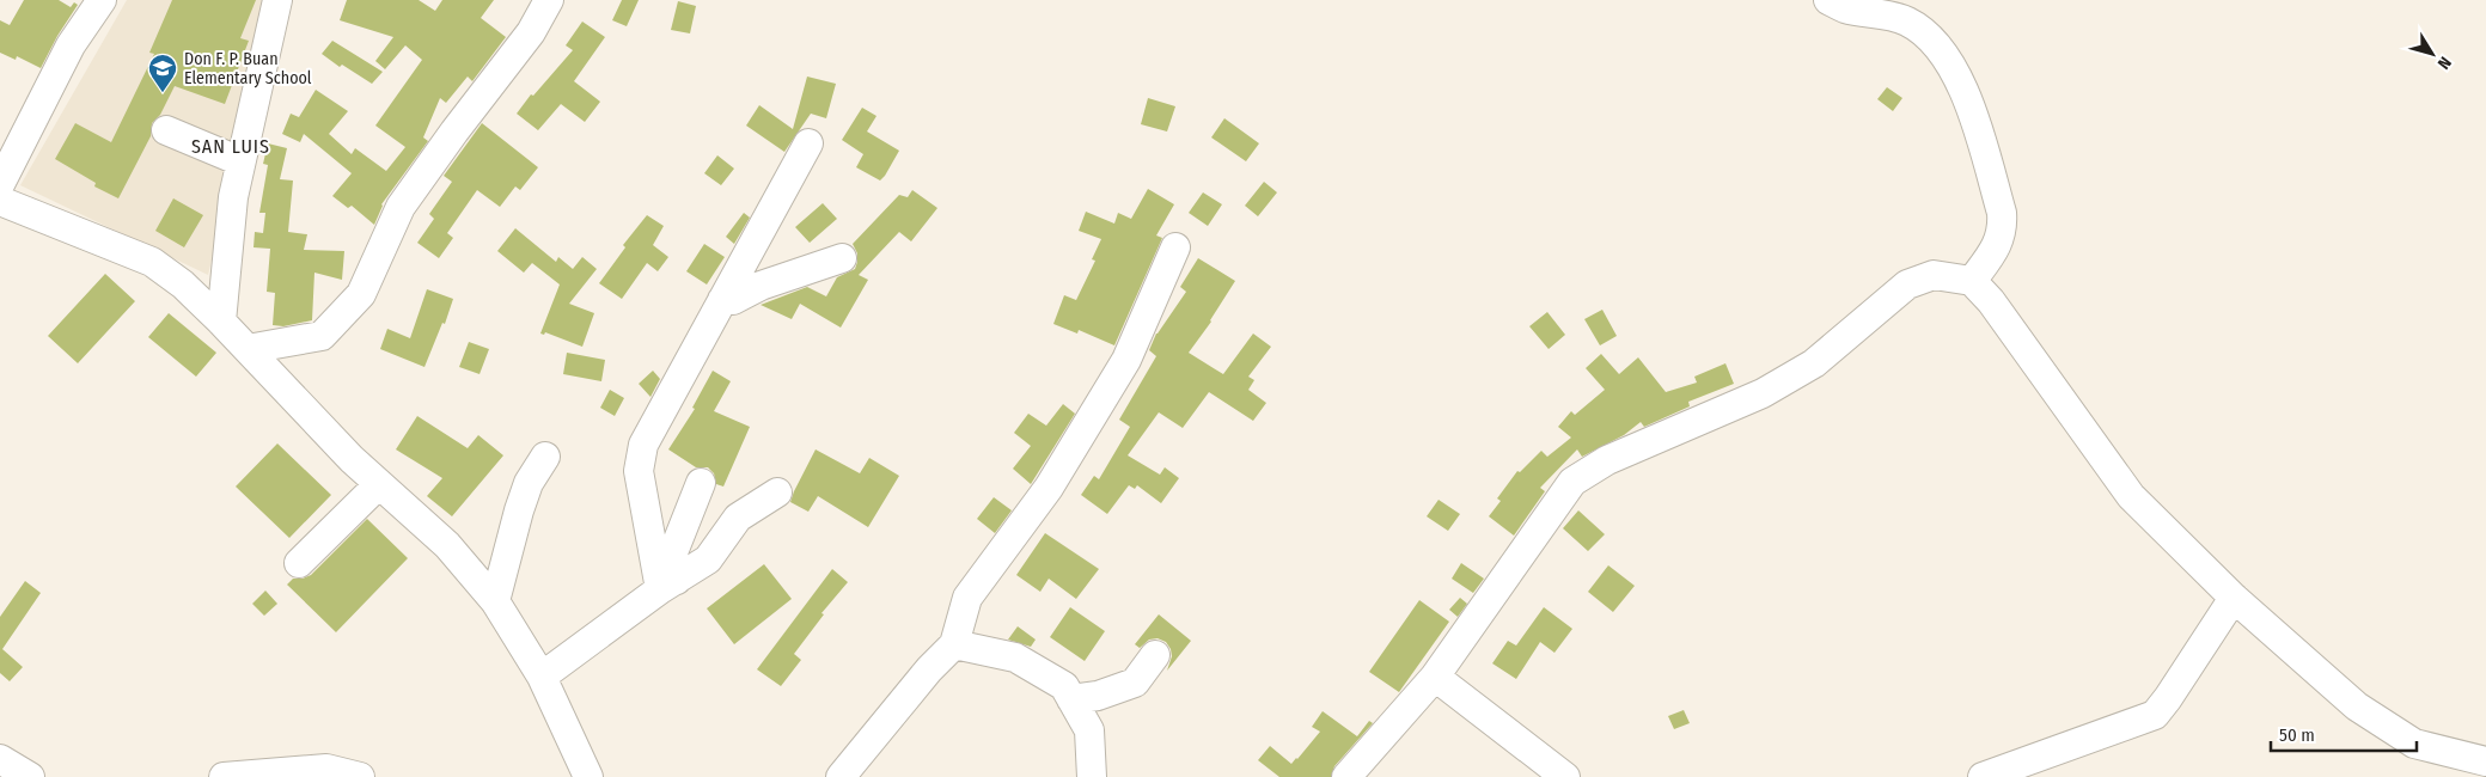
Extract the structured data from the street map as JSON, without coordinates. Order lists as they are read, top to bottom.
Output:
{
  "districts": ["SAN LUIS"],
  "places": {
    "school or university": ["Don F. P. Buan Elementary School"]
  },
  "scale_bar": "50 m",
  "north": "bottom right"
}
